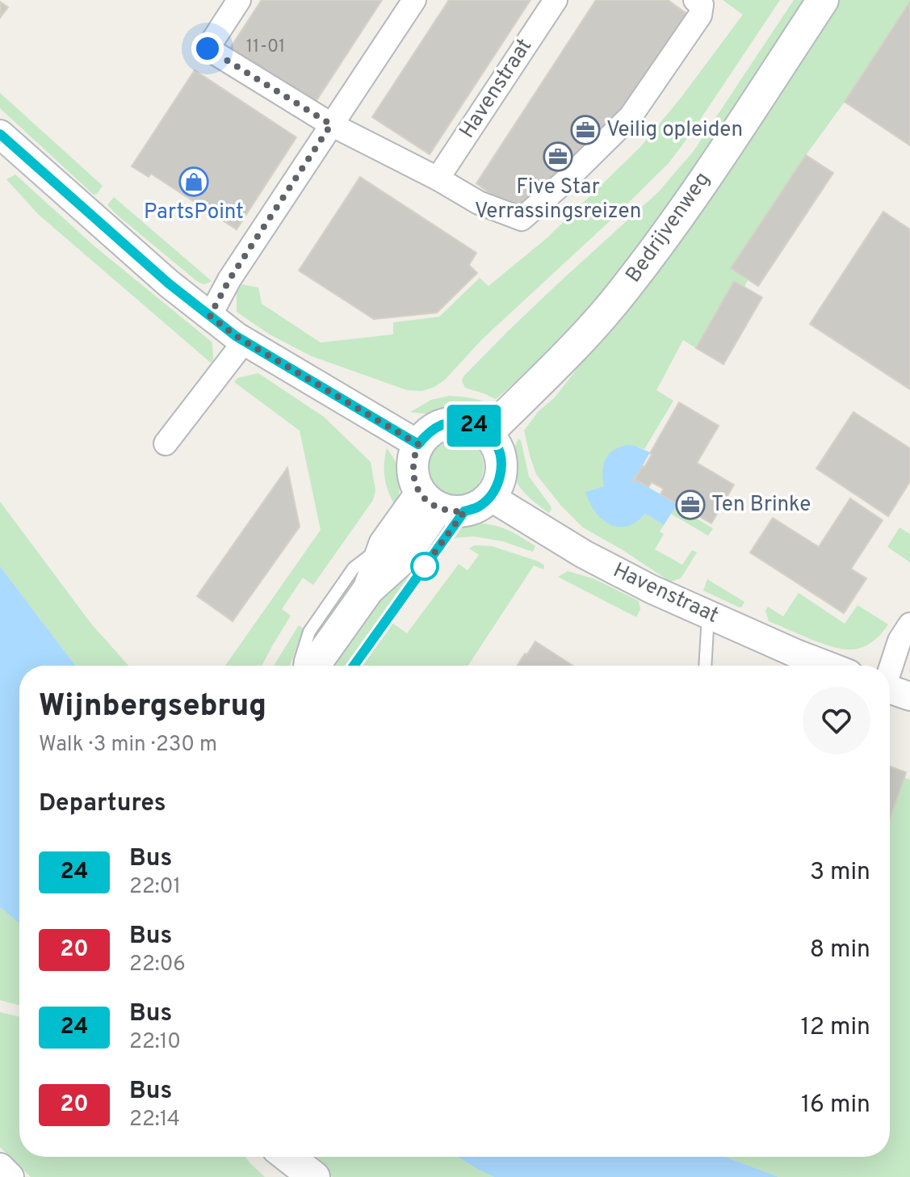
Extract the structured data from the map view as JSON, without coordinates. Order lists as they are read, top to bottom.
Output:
{
  "streets": {
    "main road": ["Bedrijvenweg"],
    "street": ["Havenstraat"]
  },
  "crossings": [
    ["Havenstraat", "Bedrijvenweg"]
  ],
  "places": {
    "office": ["Veilig opleiden", "Five Star Verrassingsreizen", "Ten Brinke"],
    "shop": ["PartsPoint"]
  },
  "lines": ["bus line 24"],
  "house_numbers": ["11-01"],
  "page": {
    "on_map": "24",
    "heading": [
      ["Wijnbergsebrug", "Walk · 3 min · 230 m"],
      "Departures"
    ],
    "list": [
      {
        "mark": "24",
        "name": "Bus",
        "note": "22:01",
        "value": "3 min"
      },
      {
        "mark": "20",
        "name": "Bus",
        "note": "22:06",
        "value": "8 min"
      },
      {
        "mark": "24",
        "name": "Bus",
        "note": "22:10",
        "value": "12 min"
      },
      {
        "mark": "20",
        "name": "Bus",
        "note": "22:14",
        "value": "16 min"
      }
    ]
  }
}
